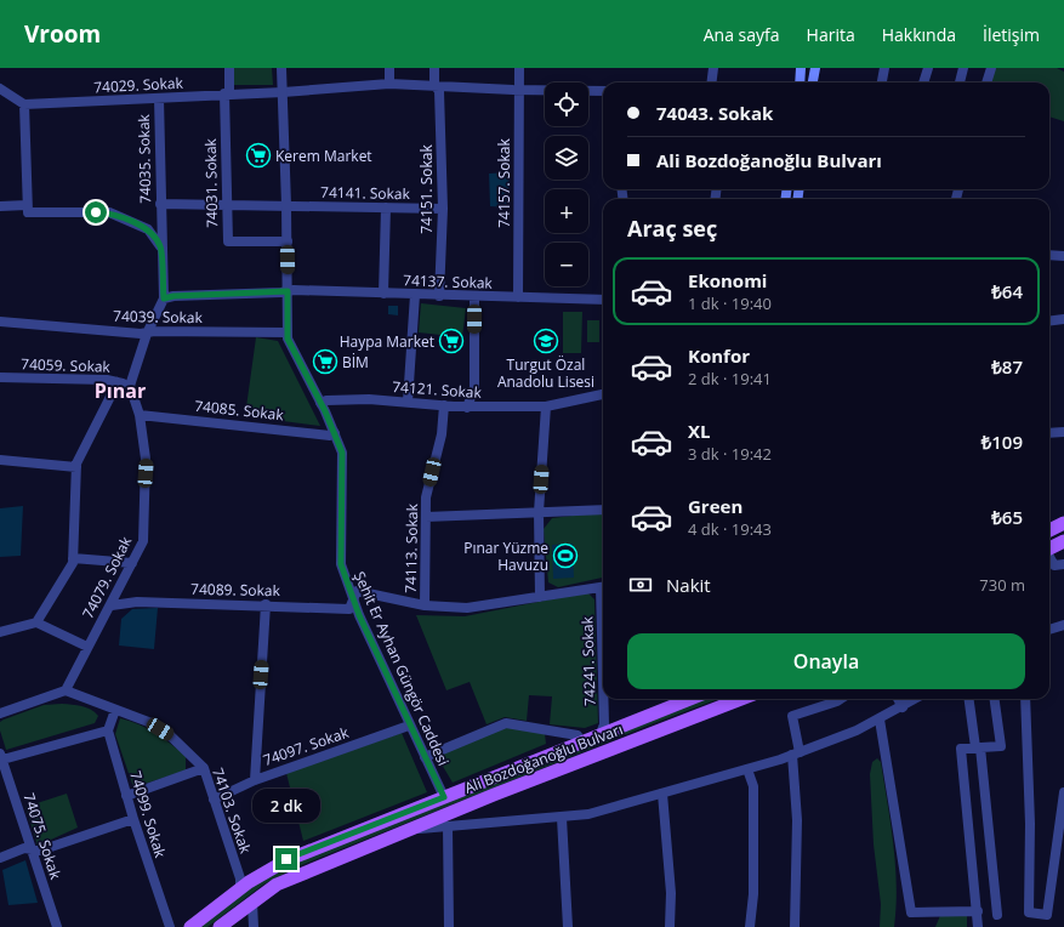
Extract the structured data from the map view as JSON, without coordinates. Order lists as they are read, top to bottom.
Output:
{
  "streets": {
    "main road": ["Ali Bozdoğanoğlu Bulvarı"],
    "street": [
      "74029. Sokak",
      "74035. Sokak",
      "74031. Sokak",
      "74157. Sokak",
      "74151. Sokak",
      "74141. Sokak",
      "74137. Sokak",
      "74039. Sokak",
      "74059. Sokak",
      "74121. Sokak",
      "74085. Sokak",
      "74113. Sokak",
      "74079. Sokak",
      "74089. Sokak",
      "74241. Sokak",
      "Şehit Er Ayhan Güngör Caddesi",
      "74097. Sokak",
      "74103. Sokak",
      "74099. Sokak",
      "74075. Sokak"
    ]
  },
  "crossings": [
    ["74029. Sokak", "74035. Sokak"],
    ["74029. Sokak", "74031. Sokak"],
    ["74029. Sokak", "74157. Sokak"],
    ["74029. Sokak", "74151. Sokak"],
    ["74029. Sokak", "Şehit Er Ayhan Güngör Caddesi"],
    ["74035. Sokak", "74141. Sokak"],
    ["74035. Sokak", "74137. Sokak"],
    ["74035. Sokak", "74039. Sokak"],
    ["74035. Sokak", "74059. Sokak"],
    ["74035. Sokak", "74079. Sokak"],
    ["74031. Sokak", "74141. Sokak"],
    ["74031. Sokak", "Şehit Er Ayhan Güngör Caddesi"],
    ["74157. Sokak", "74137. Sokak"],
    ["74151. Sokak", "74141. Sokak"],
    ["74151. Sokak", "74137. Sokak"],
    ["74141. Sokak", "Şehit Er Ayhan Güngör Caddesi"],
    ["74137. Sokak", "Şehit Er Ayhan Güngör Caddesi"],
    ["74039. Sokak", "Şehit Er Ayhan Güngör Caddesi"],
    ["74059. Sokak", "74079. Sokak"],
    ["74121. Sokak", "74113. Sokak"],
    ["74121. Sokak", "Şehit Er Ayhan Güngör Caddesi"],
    ["74085. Sokak", "74079. Sokak"],
    ["74085. Sokak", "Şehit Er Ayhan Güngör Caddesi"],
    ["74079. Sokak", "74089. Sokak"],
    ["74079. Sokak", "74103. Sokak"],
    ["74089. Sokak", "Şehit Er Ayhan Güngör Caddesi"],
    ["74241. Sokak", "Ali Bozdoğanoğlu Bulvarı"],
    ["Şehit Er Ayhan Güngör Caddesi", "74097. Sokak"],
    ["Şehit Er Ayhan Güngör Caddesi", "Ali Bozdoğanoğlu Bulvarı"],
    ["74097. Sokak", "74103. Sokak"],
    ["Ali Bozdoğanoğlu Bulvarı", "74103. Sokak"]
  ],
  "districts": ["Pınar"],
  "places": {
    "supermarket": ["Kerem Market", "Haypa Market", "BİM"],
    "school or university": ["Turgut Özal Anadolu Lisesi"],
    "sports": ["Pınar Yüzme Havuzu"]
  },
  "page": {
    "header": "Vroom",
    "nav": [
      "Ana sayfa",
      "Harita",
      "Hakkında",
      "İletişim"
    ],
    "map_buttons": ["+", "−"],
    "banner": ["74043. Sokak", "Ali Bozdoğanoğlu Bulvarı"],
    "heading": "Araç seç",
    "list": [
      {
        "name": "Ekonomi",
        "note": "1 dk · 19:40",
        "value": "₺64"
      },
      {
        "name": "Konfor",
        "note": "2 dk · 19:41",
        "value": "₺87"
      },
      {
        "name": "XL",
        "note": "3 dk · 19:42",
        "value": "₺109"
      },
      {
        "name": "Green",
        "note": "4 dk · 19:43",
        "value": "₺65"
      }
    ],
    "pay": ["Nakit", "730 m"],
    "buttons": "Onayla",
    "bubble": "2 dk"
  }
}
